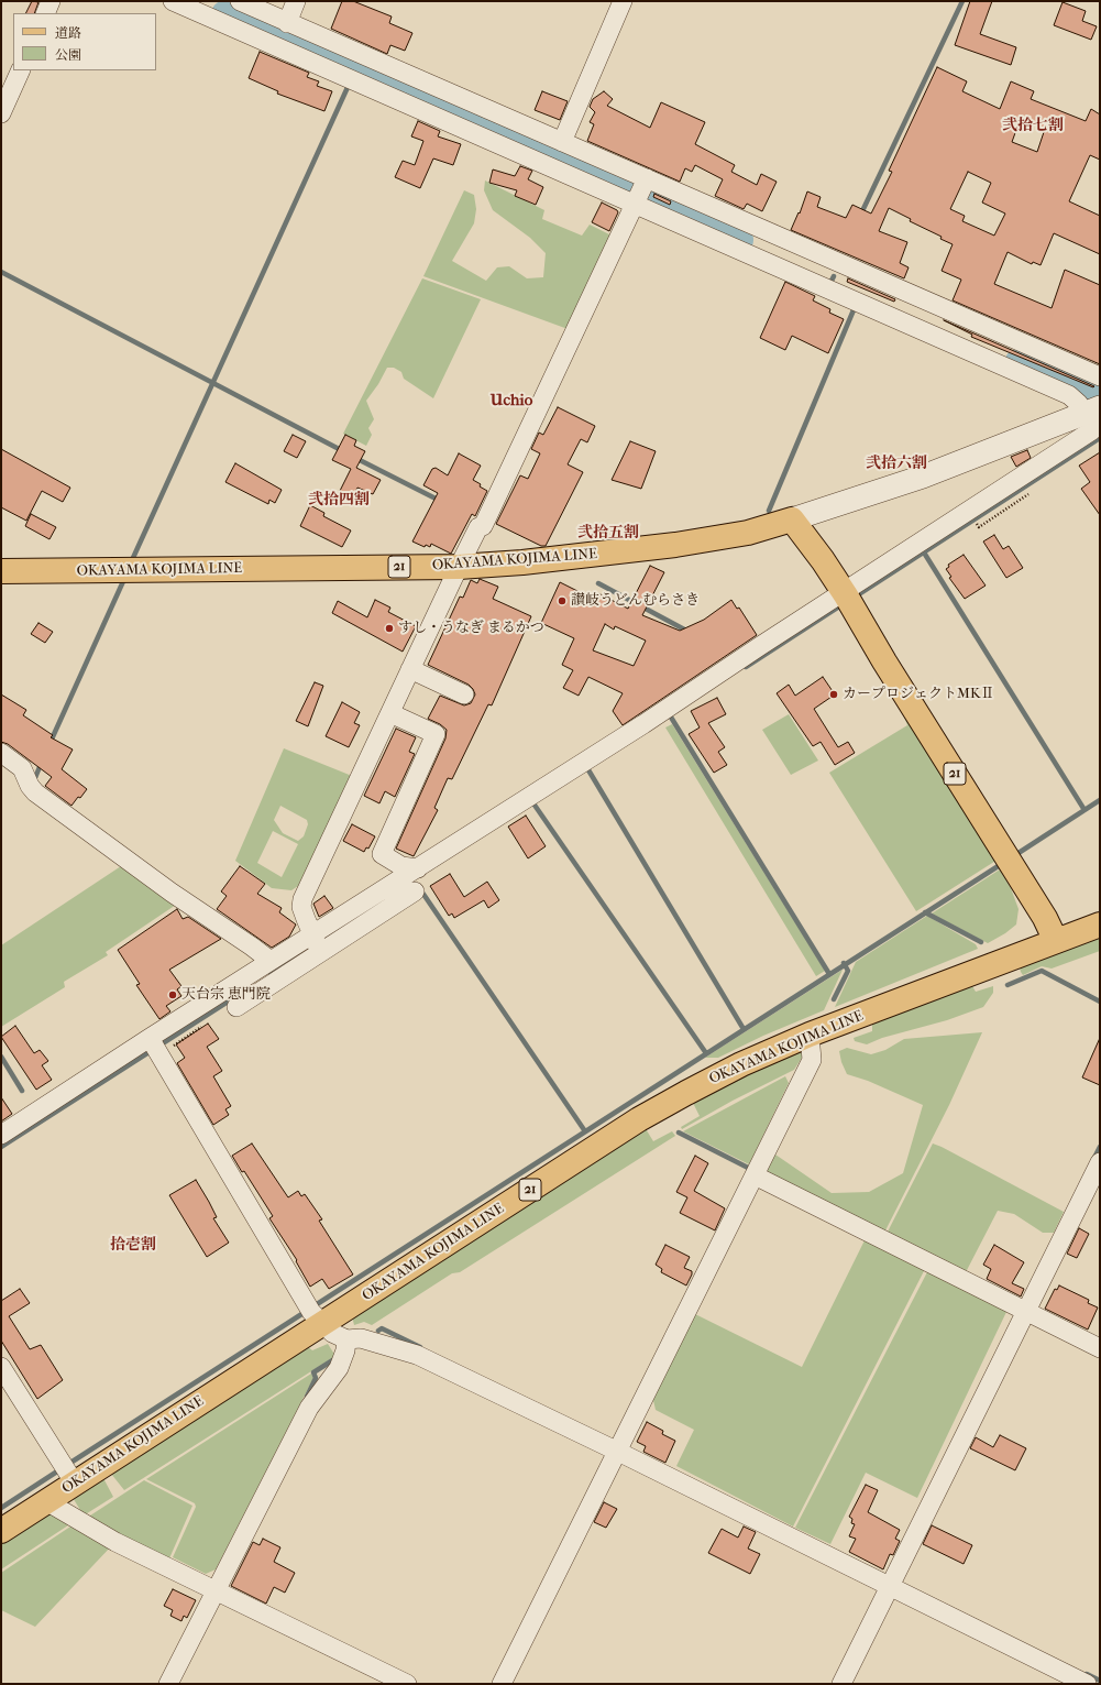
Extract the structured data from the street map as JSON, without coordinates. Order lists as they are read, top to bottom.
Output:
{
  "streets": {
    "main road": ["OKAYAMA KOJIMA LINE", "21"]
  },
  "crossings": [
    ["OKAYAMA KOJIMA LINE", "21"]
  ],
  "districts": [
    "弐拾七割",
    "Uchio",
    "弐拾六割",
    "弐拾四割",
    "弐拾五割",
    "拾壱割"
  ],
  "places": [
    "讃岐うどんむらさき",
    "すし・うなぎ まるかつ",
    "カープロジェクトMKⅡ",
    "天台宗 恵門院"
  ],
  "legend": ["道路", "公園"]
}
